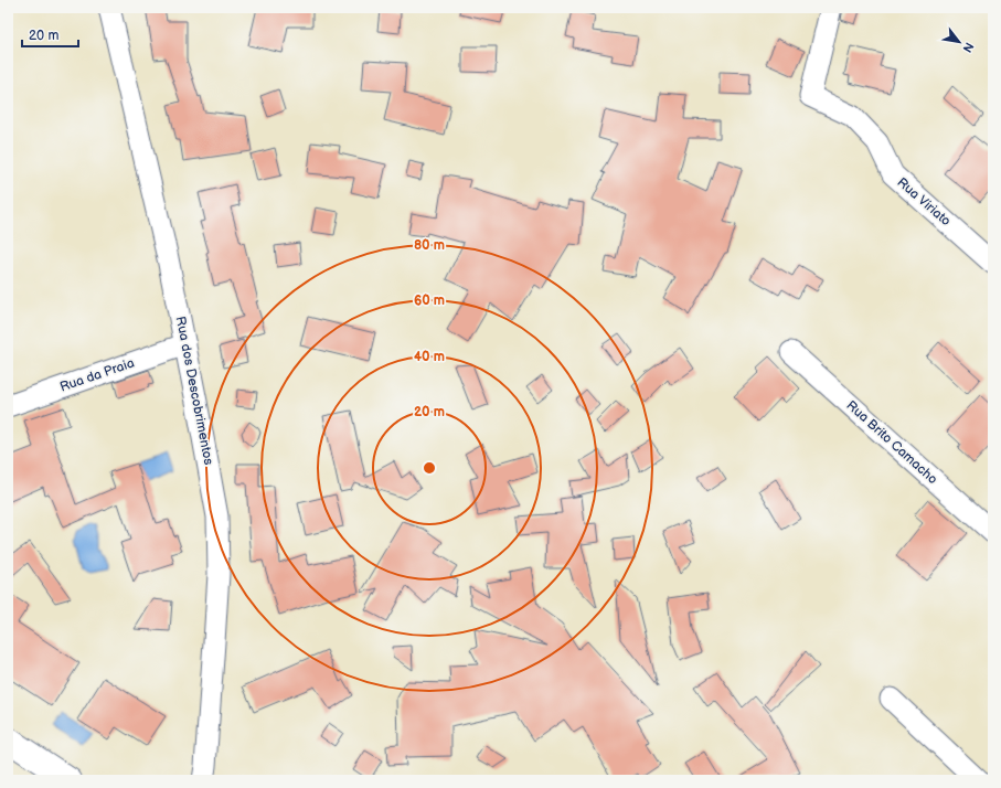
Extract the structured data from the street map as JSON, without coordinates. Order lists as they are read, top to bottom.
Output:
{
  "streets": {
    "street": [
      "Rua Viriato",
      "Rua da Praia",
      "Rua dos Descobrimentos",
      "Rua Brito Camacho"
    ]
  },
  "crossings": [
    ["Rua da Praia", "Rua dos Descobrimentos"]
  ],
  "scale_bar": "20 m",
  "north": "bottom right",
  "rings": [
    "80 m",
    "60 m",
    "40 m",
    "20 m"
  ]
}
